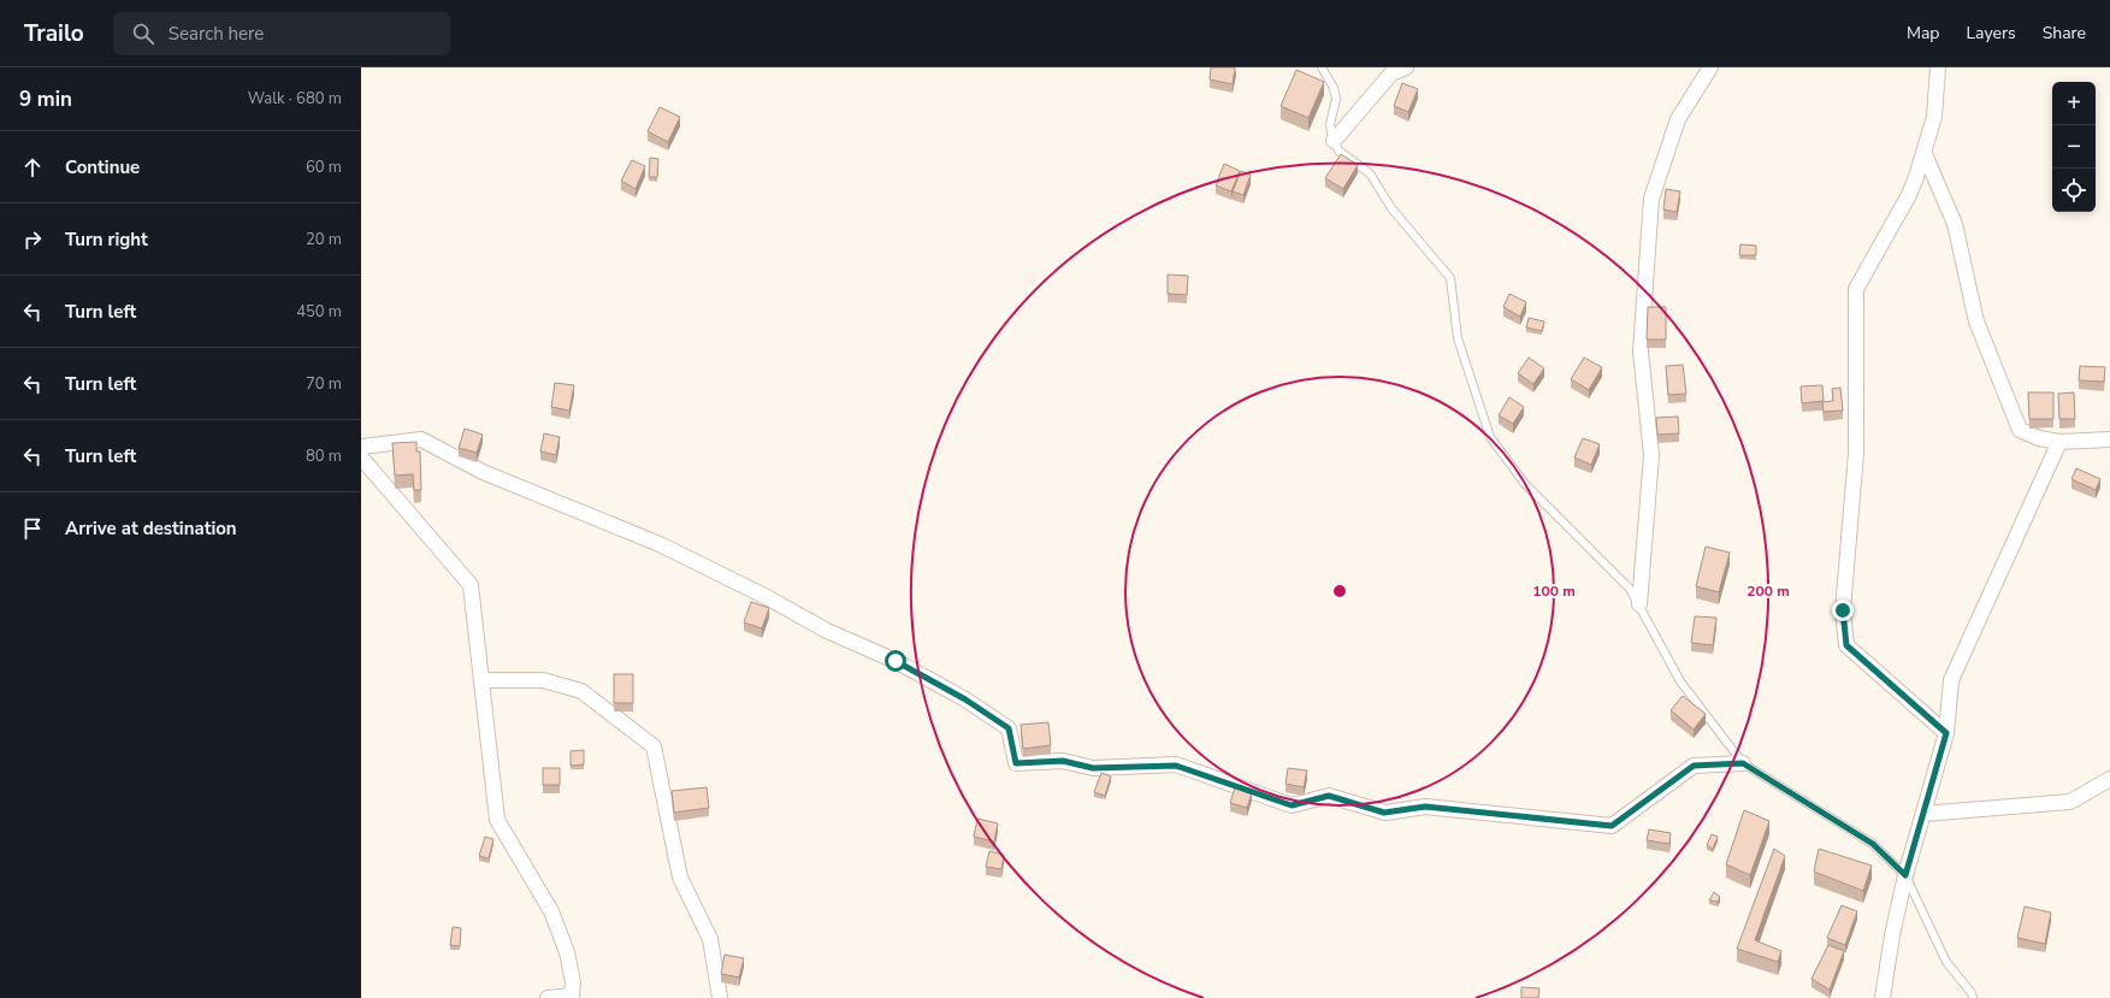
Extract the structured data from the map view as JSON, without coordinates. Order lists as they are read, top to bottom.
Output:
{
  "page": {
    "header": "Trailo",
    "search": "Search here",
    "nav": ["Map", "Layers", "Share"],
    "heading": ["9 min", "Walk · 680 m"],
    "map_buttons": ["+", "−"],
    "list": [
      ["Continue", "60 m"],
      ["Turn right", "20 m"],
      ["Turn left", "450 m"],
      ["Turn left", "70 m"],
      ["Turn left", "80 m"],
      "Arrive at destination"
    ]
  },
  "rings": ["100 m", "200 m"]
}
